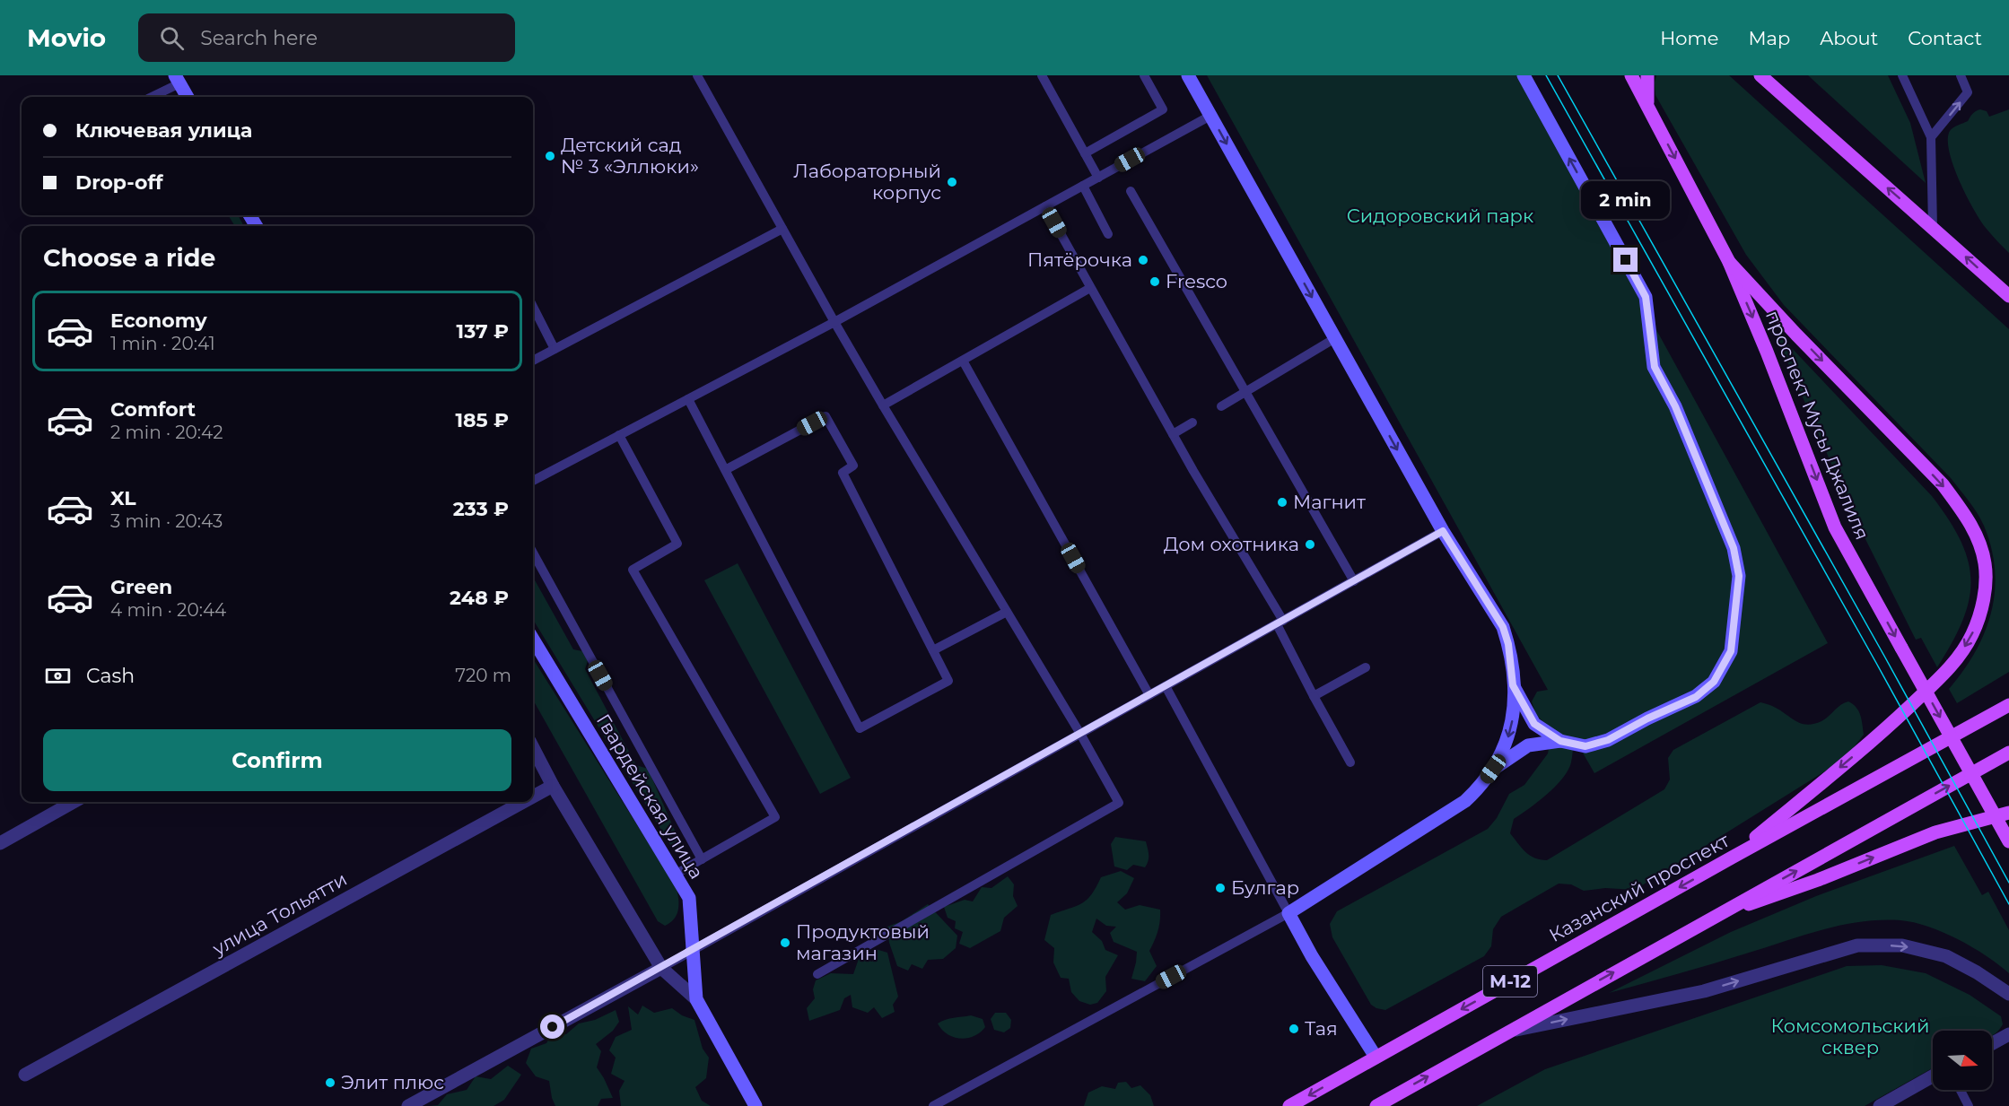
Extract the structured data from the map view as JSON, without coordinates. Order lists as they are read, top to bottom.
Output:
{
  "streets": {
    "main road": ["проспект Мусы Джалиля", "Казанский проспект", "М-12"],
    "street": ["Гвардейская улица", "улица Тольятти"]
  },
  "one_way": ["проспект Мусы Джалиля"],
  "parks": ["Сидоровский парк", "Комсомольский сквер"],
  "places": [
    "Детский сад № 3 «Эллюки»",
    "Лабораторный корпус",
    "Пятёрочка",
    "Fresco",
    "Магнит",
    "Дом охотника",
    "Булгар",
    "Продуктовый магазин",
    "Тая",
    "Элит плюс"
  ],
  "north": "right",
  "page": {
    "header": "Movio",
    "search": "Search here",
    "nav": [
      "Home",
      "Map",
      "About",
      "Contact"
    ],
    "banner": ["Ключевая улица", "Drop-off"],
    "bubble": "2 min",
    "heading": "Choose a ride",
    "list": [
      {
        "name": "Economy",
        "note": "1 min · 20:41",
        "value": "137 ₽"
      },
      {
        "name": "Comfort",
        "note": "2 min · 20:42",
        "value": "185 ₽"
      },
      {
        "name": "XL",
        "note": "3 min · 20:43",
        "value": "233 ₽"
      },
      {
        "name": "Green",
        "note": "4 min · 20:44",
        "value": "248 ₽"
      }
    ],
    "pay": ["Cash", "720 m"],
    "buttons": "Confirm"
  }
}
